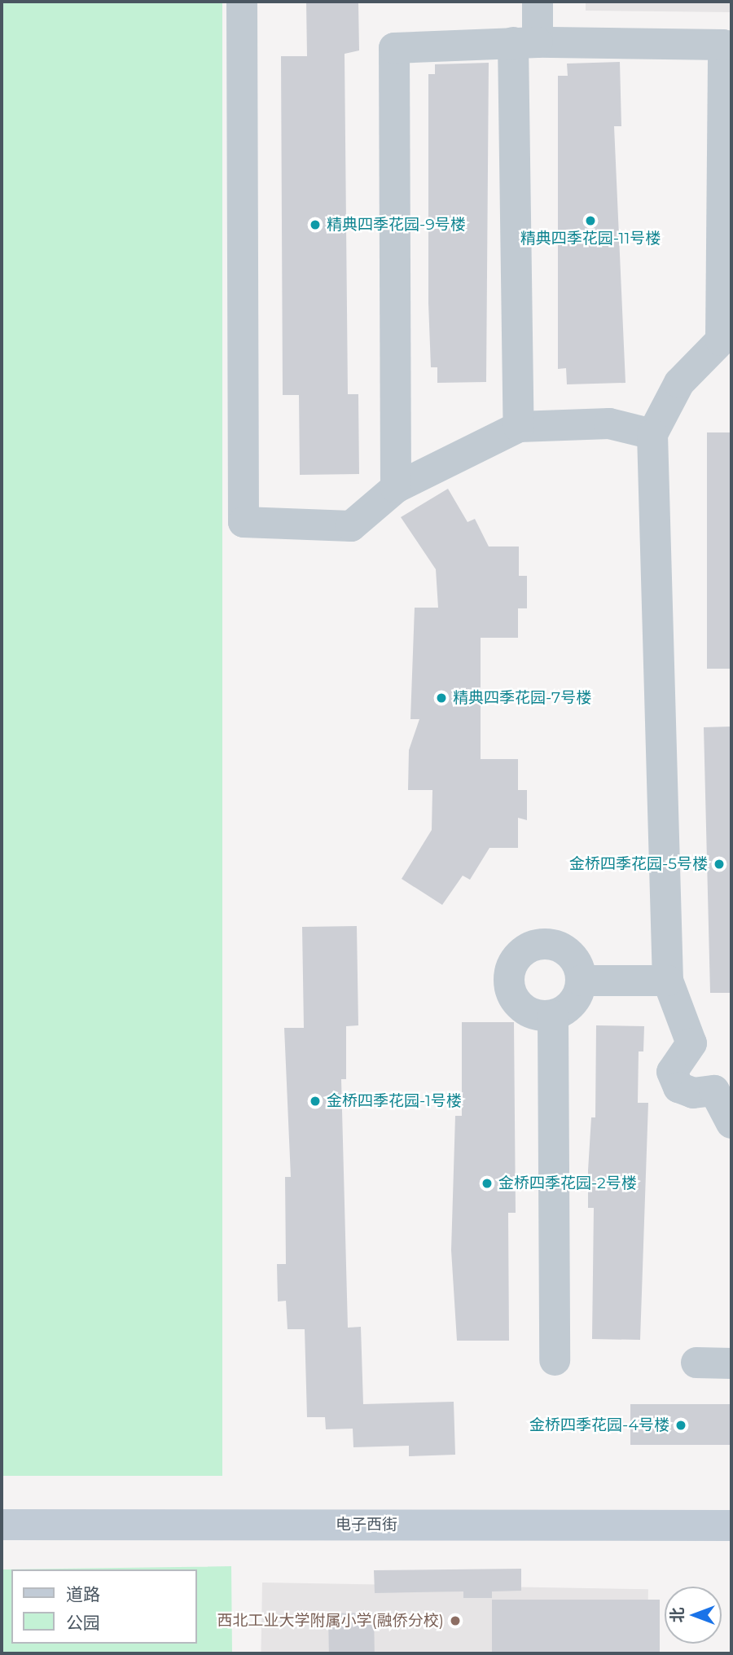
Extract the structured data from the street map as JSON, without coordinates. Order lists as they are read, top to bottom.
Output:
{
  "streets": {
    "street": ["电子西街"]
  },
  "places": [
    "精典四季花园-11号楼",
    "精典四季花园-9号楼",
    "精典四季花园-7号楼",
    "金桥四季花园-5号楼",
    "金桥四季花园-1号楼",
    "金桥四季花园-2号楼",
    "金桥四季花园-4号楼",
    "西北工业大学附属小学(融侨分校)"
  ],
  "legend": ["道路", "公园"],
  "north": "left"
}
